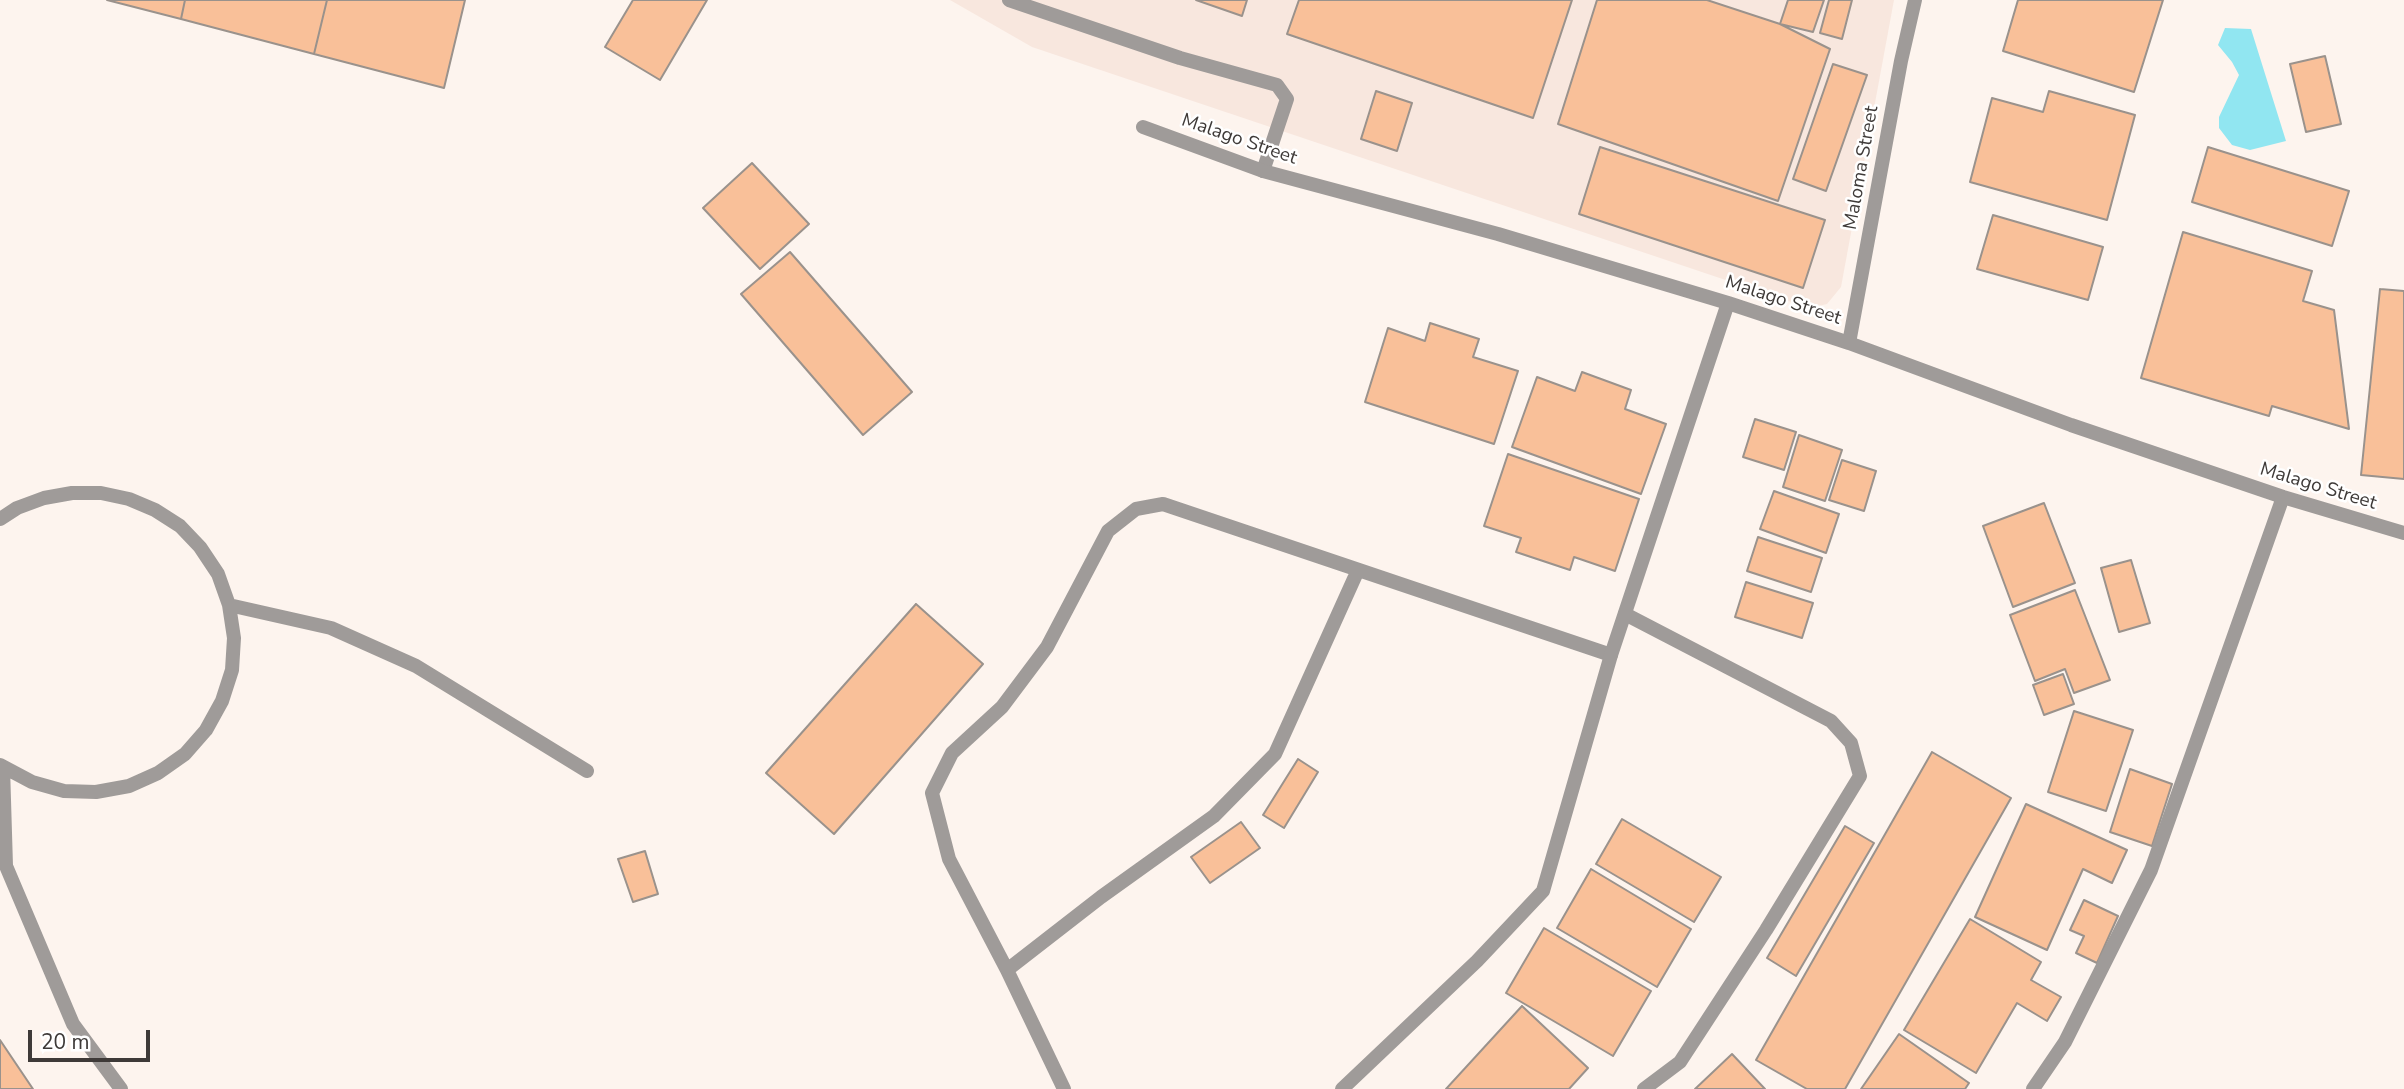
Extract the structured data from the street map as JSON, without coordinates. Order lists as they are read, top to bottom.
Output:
{
  "streets": {
    "street": ["Malago Street", "Maloma Street"]
  },
  "crossings": [
    ["Malago Street", "Maloma Street"]
  ],
  "scale_bar": "20 m"
}
